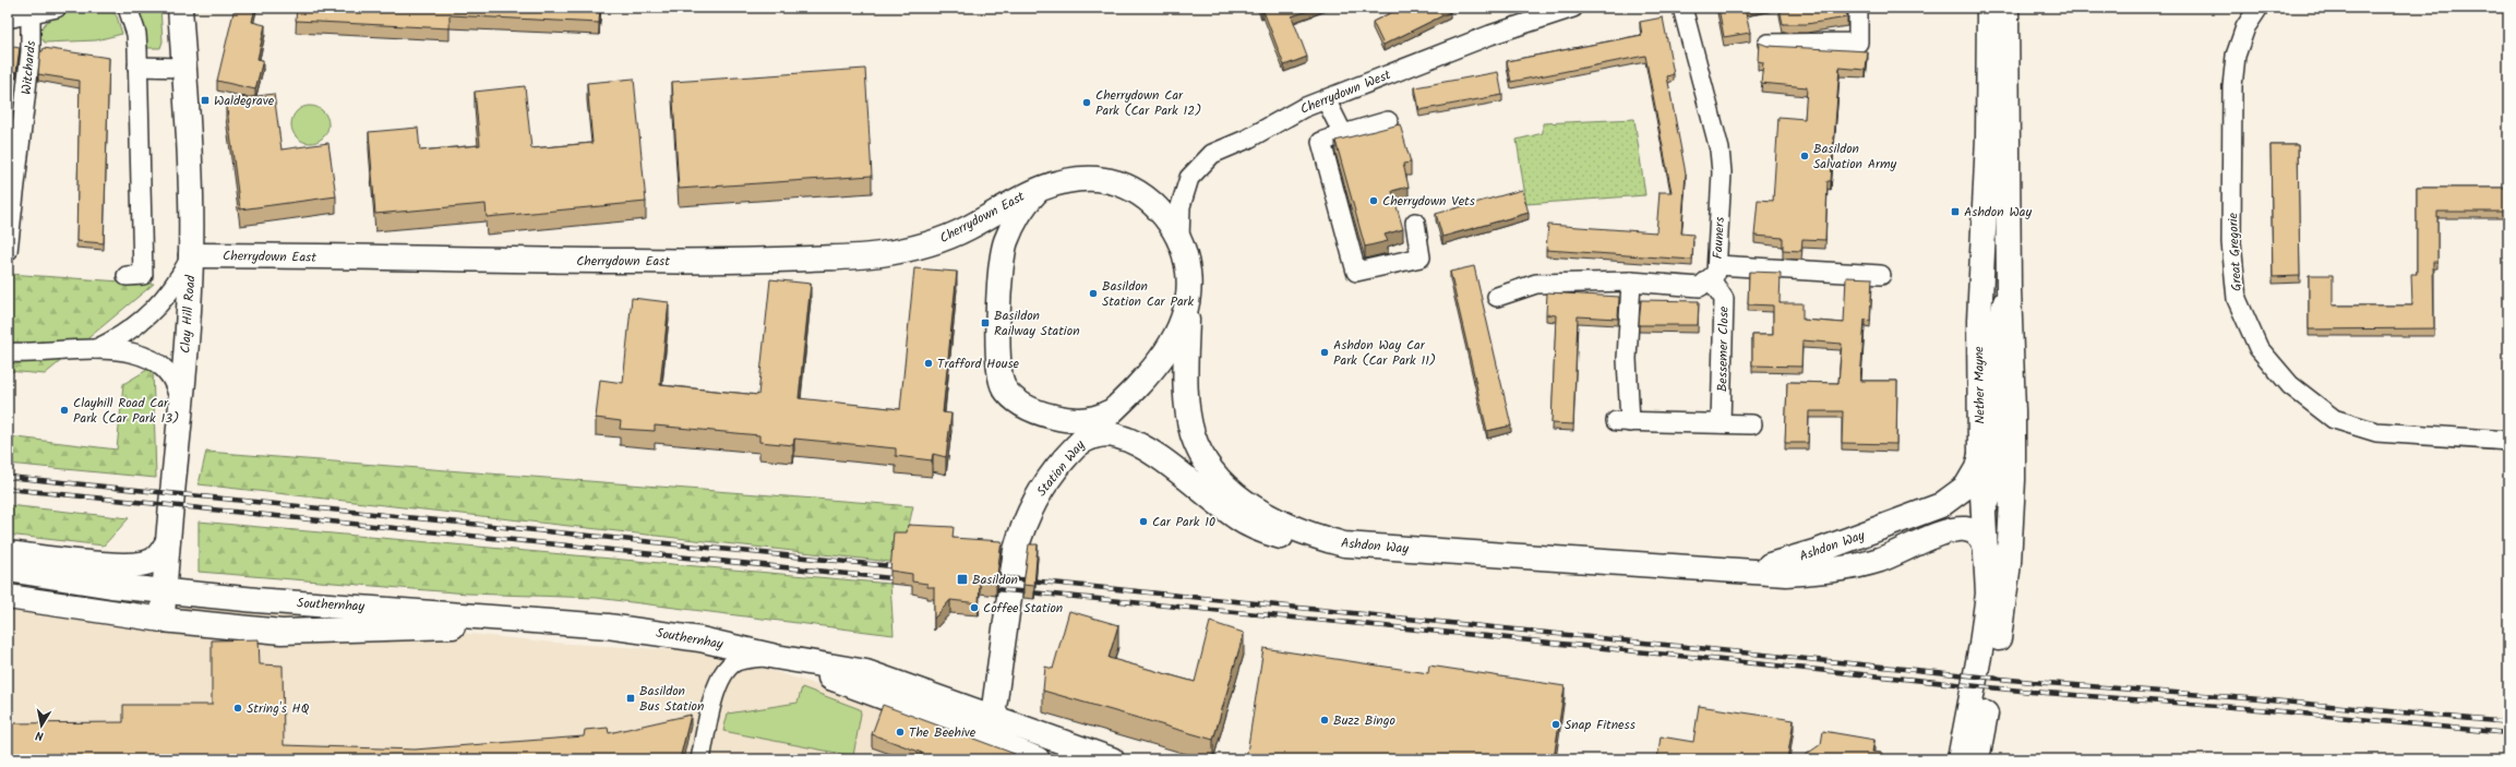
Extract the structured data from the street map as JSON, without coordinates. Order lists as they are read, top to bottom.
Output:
{
  "streets": {
    "street": [
      "Witchards",
      "Cherrydown West",
      "Cherrydown East",
      "Fauners",
      "Great Gregorie",
      "Clay Hill Road",
      "Bessemer Close",
      "Nether Mayne",
      "Station Way",
      "Ashdon Way",
      "Southernhay"
    ]
  },
  "crossings": [
    ["Cherrydown West", "Cherrydown East"],
    ["Cherrydown East", "Clay Hill Road"],
    ["Cherrydown East", "Station Way"],
    ["Cherrydown East", "Ashdon Way"],
    ["Fauners", "Bessemer Close"],
    ["Clay Hill Road", "Southernhay"],
    ["Nether Mayne", "Ashdon Way"],
    ["Station Way", "Ashdon Way"],
    ["Station Way", "Southernhay"]
  ],
  "places": {
    "transit": [
      "Waldegrave",
      "Ashdon Way",
      "Basildon Railway Station",
      "Basildon",
      "Basildon Bus Station"
    ],
    "other": [
      "Cherrydown Car Park (Car Park 12)",
      "Basildon Salvation Army",
      "Cherrydown Vets",
      "Basildon Station Car Park",
      "Ashdon Way Car Park (Car Park 11)",
      "Trafford House",
      "Clayhill Road Car Park (Car Park 13)",
      "Car Park 10",
      "Coffee Station",
      "String's HQ",
      "Buzz Bingo",
      "Snap Fitness",
      "The Beehive"
    ]
  },
  "north": "bottom"
}
